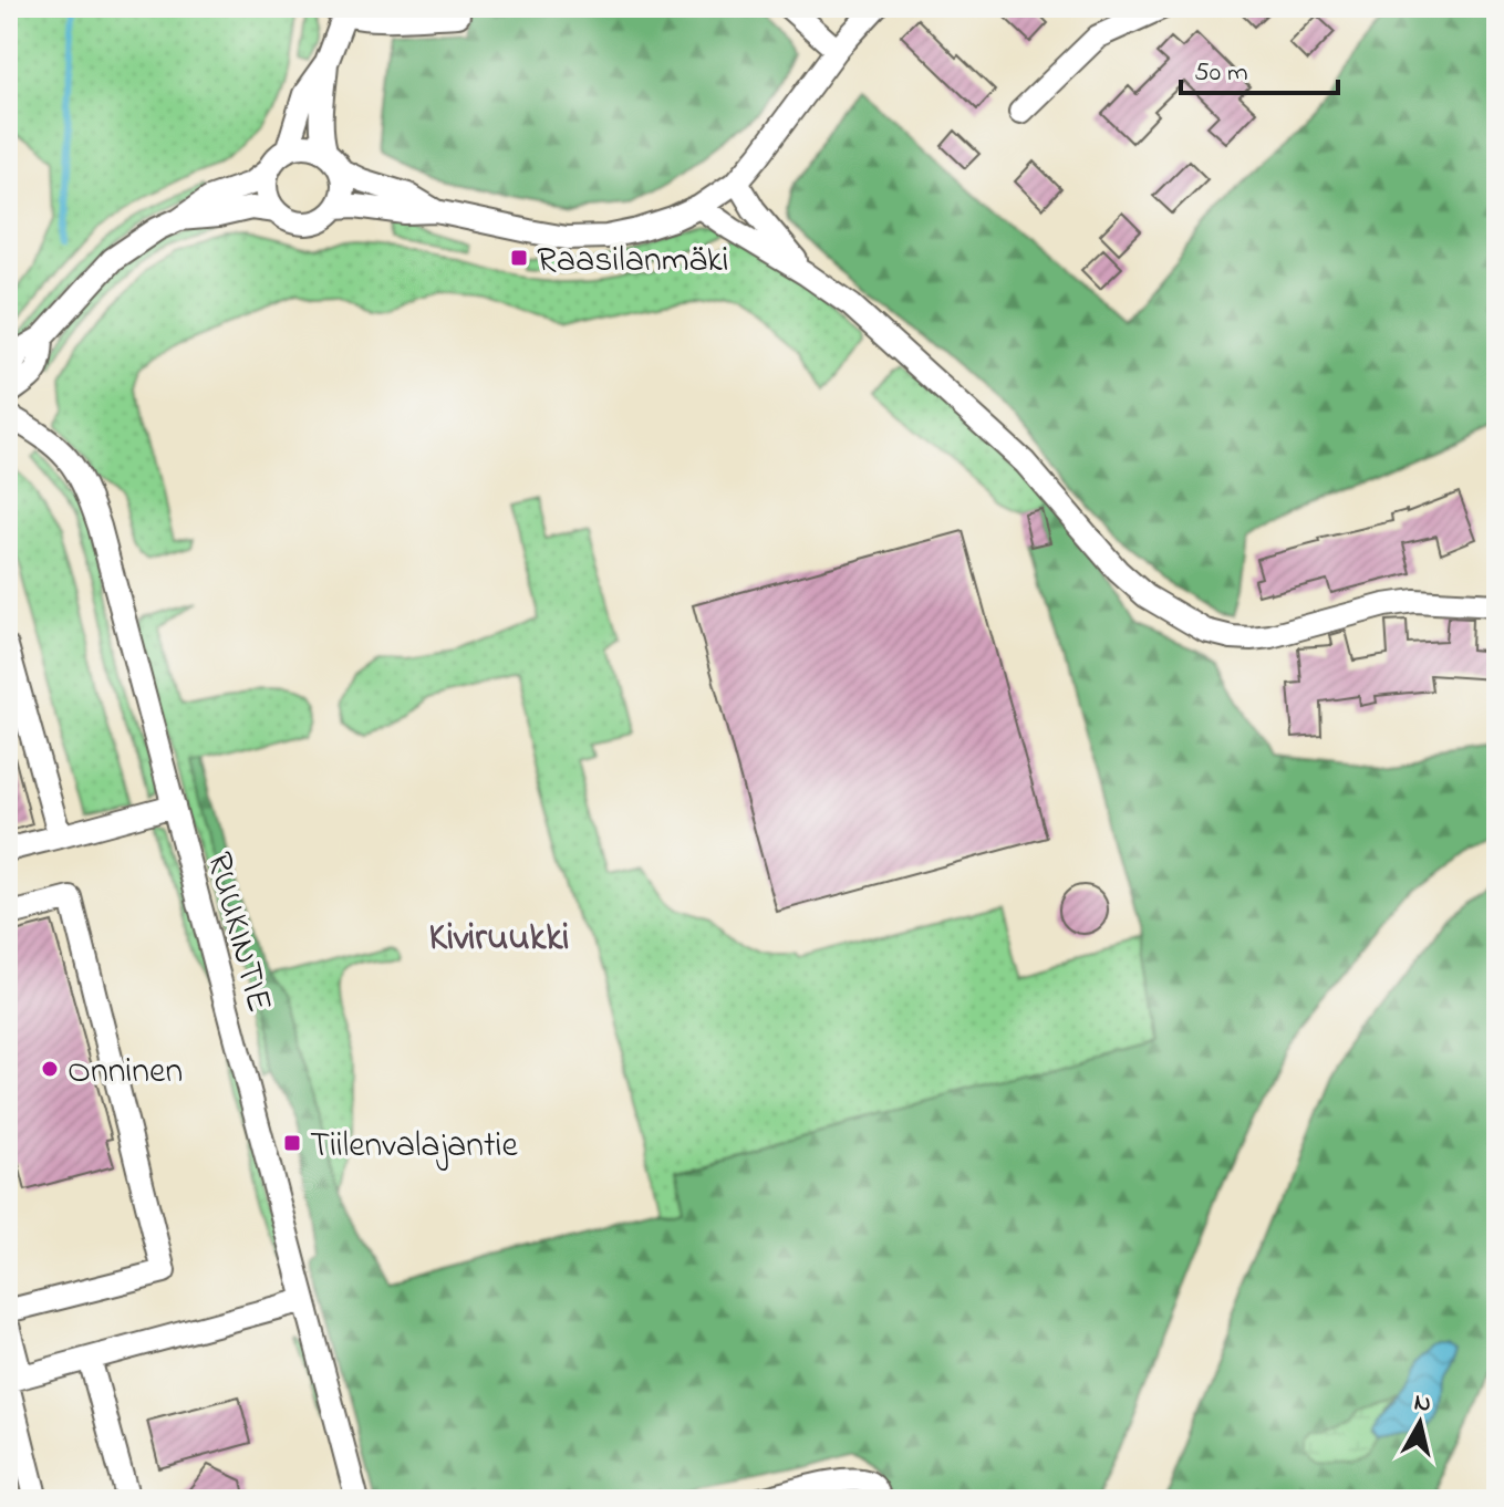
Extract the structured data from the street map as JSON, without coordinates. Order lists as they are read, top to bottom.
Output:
{
  "streets": {
    "street": ["RUUKINTIE"]
  },
  "districts": ["Kiviruukki"],
  "places": {
    "transit": ["Raasilanmäki", "Tiilenvalajantie"],
    "other": ["Onninen"]
  },
  "scale_bar": "50 m",
  "north": "top"
}
